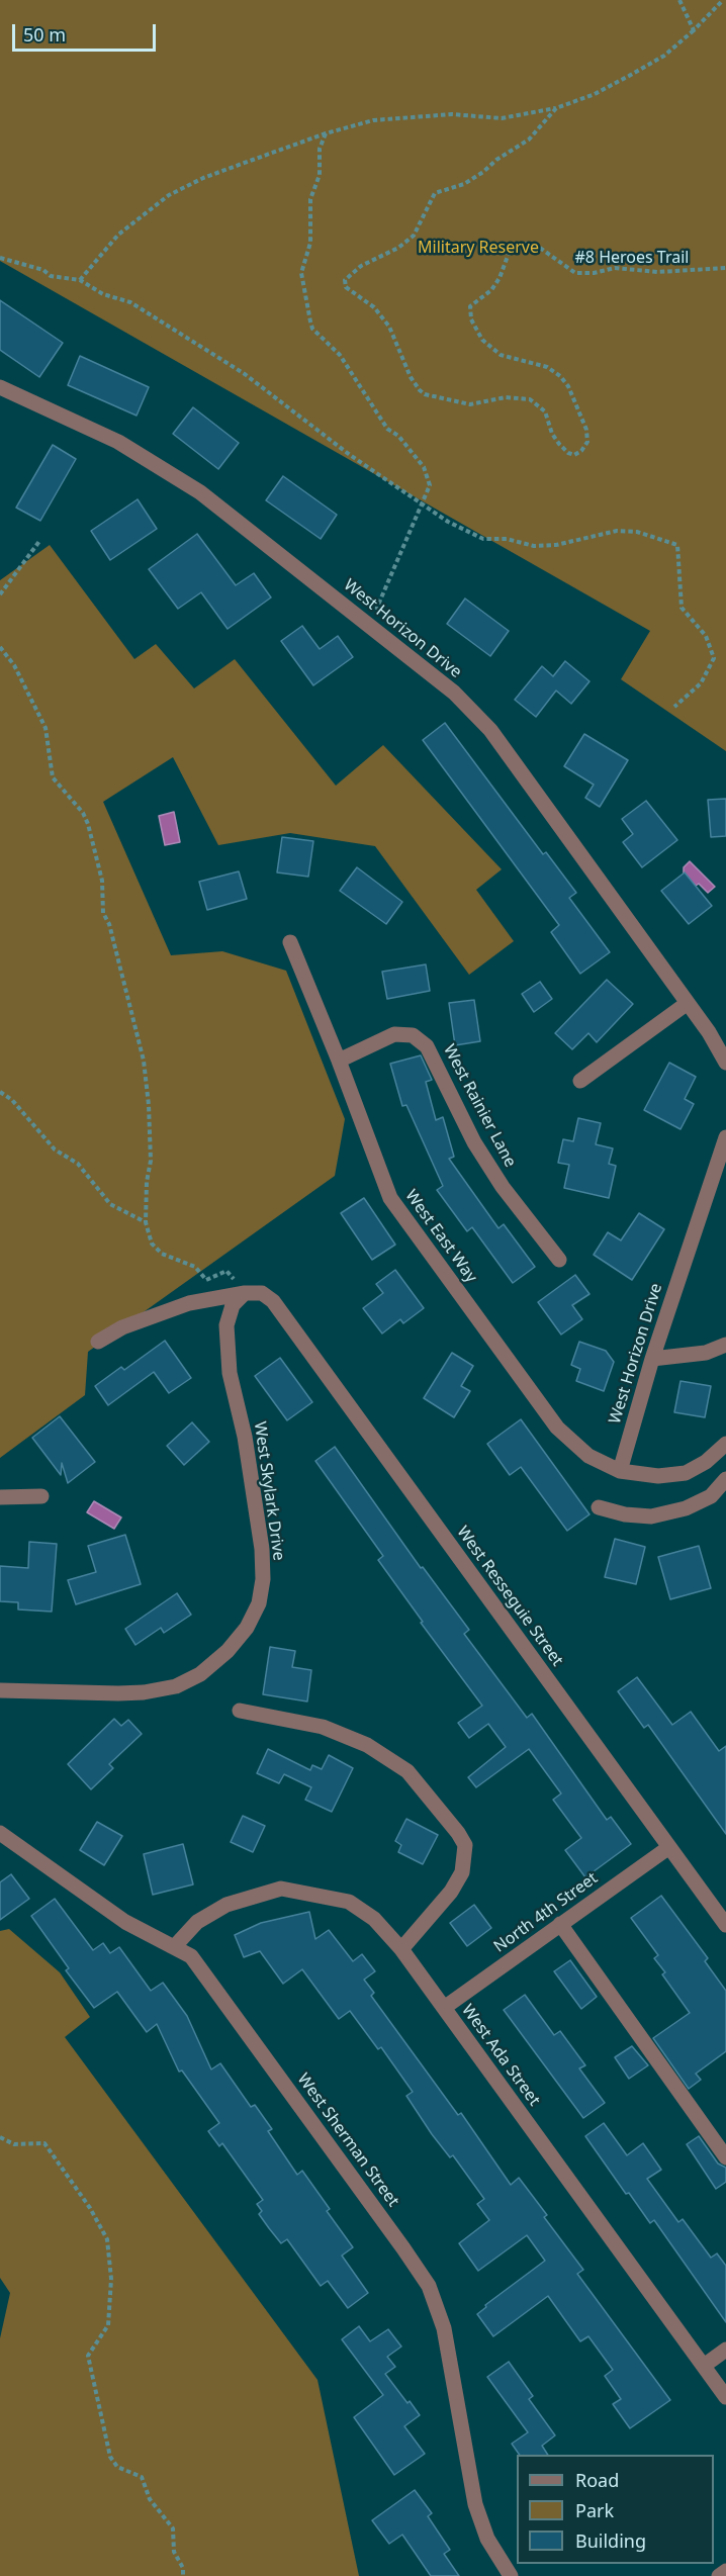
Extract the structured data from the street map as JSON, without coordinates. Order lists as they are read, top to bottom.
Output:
{
  "streets": {
    "street": [
      "West Horizon Drive",
      "West Rainier Lane",
      "West East Way",
      "West Skylark Drive",
      "West Resseguie Street",
      "North 4th Street",
      "West Ada Street",
      "West Sherman Street"
    ],
    "path": ["#8 Heroes Trail"]
  },
  "crossings": [
    ["West Horizon Drive", "West East Way"],
    ["West Rainier Lane", "West East Way"],
    ["West Skylark Drive", "West Resseguie Street"],
    ["West Resseguie Street", "North 4th Street"],
    ["North 4th Street", "West Ada Street"],
    ["West Ada Street", "West Sherman Street"]
  ],
  "parks": ["Military Reserve"],
  "legend": ["Road", "Park", "Building"],
  "scale_bar": "50 m"
}
